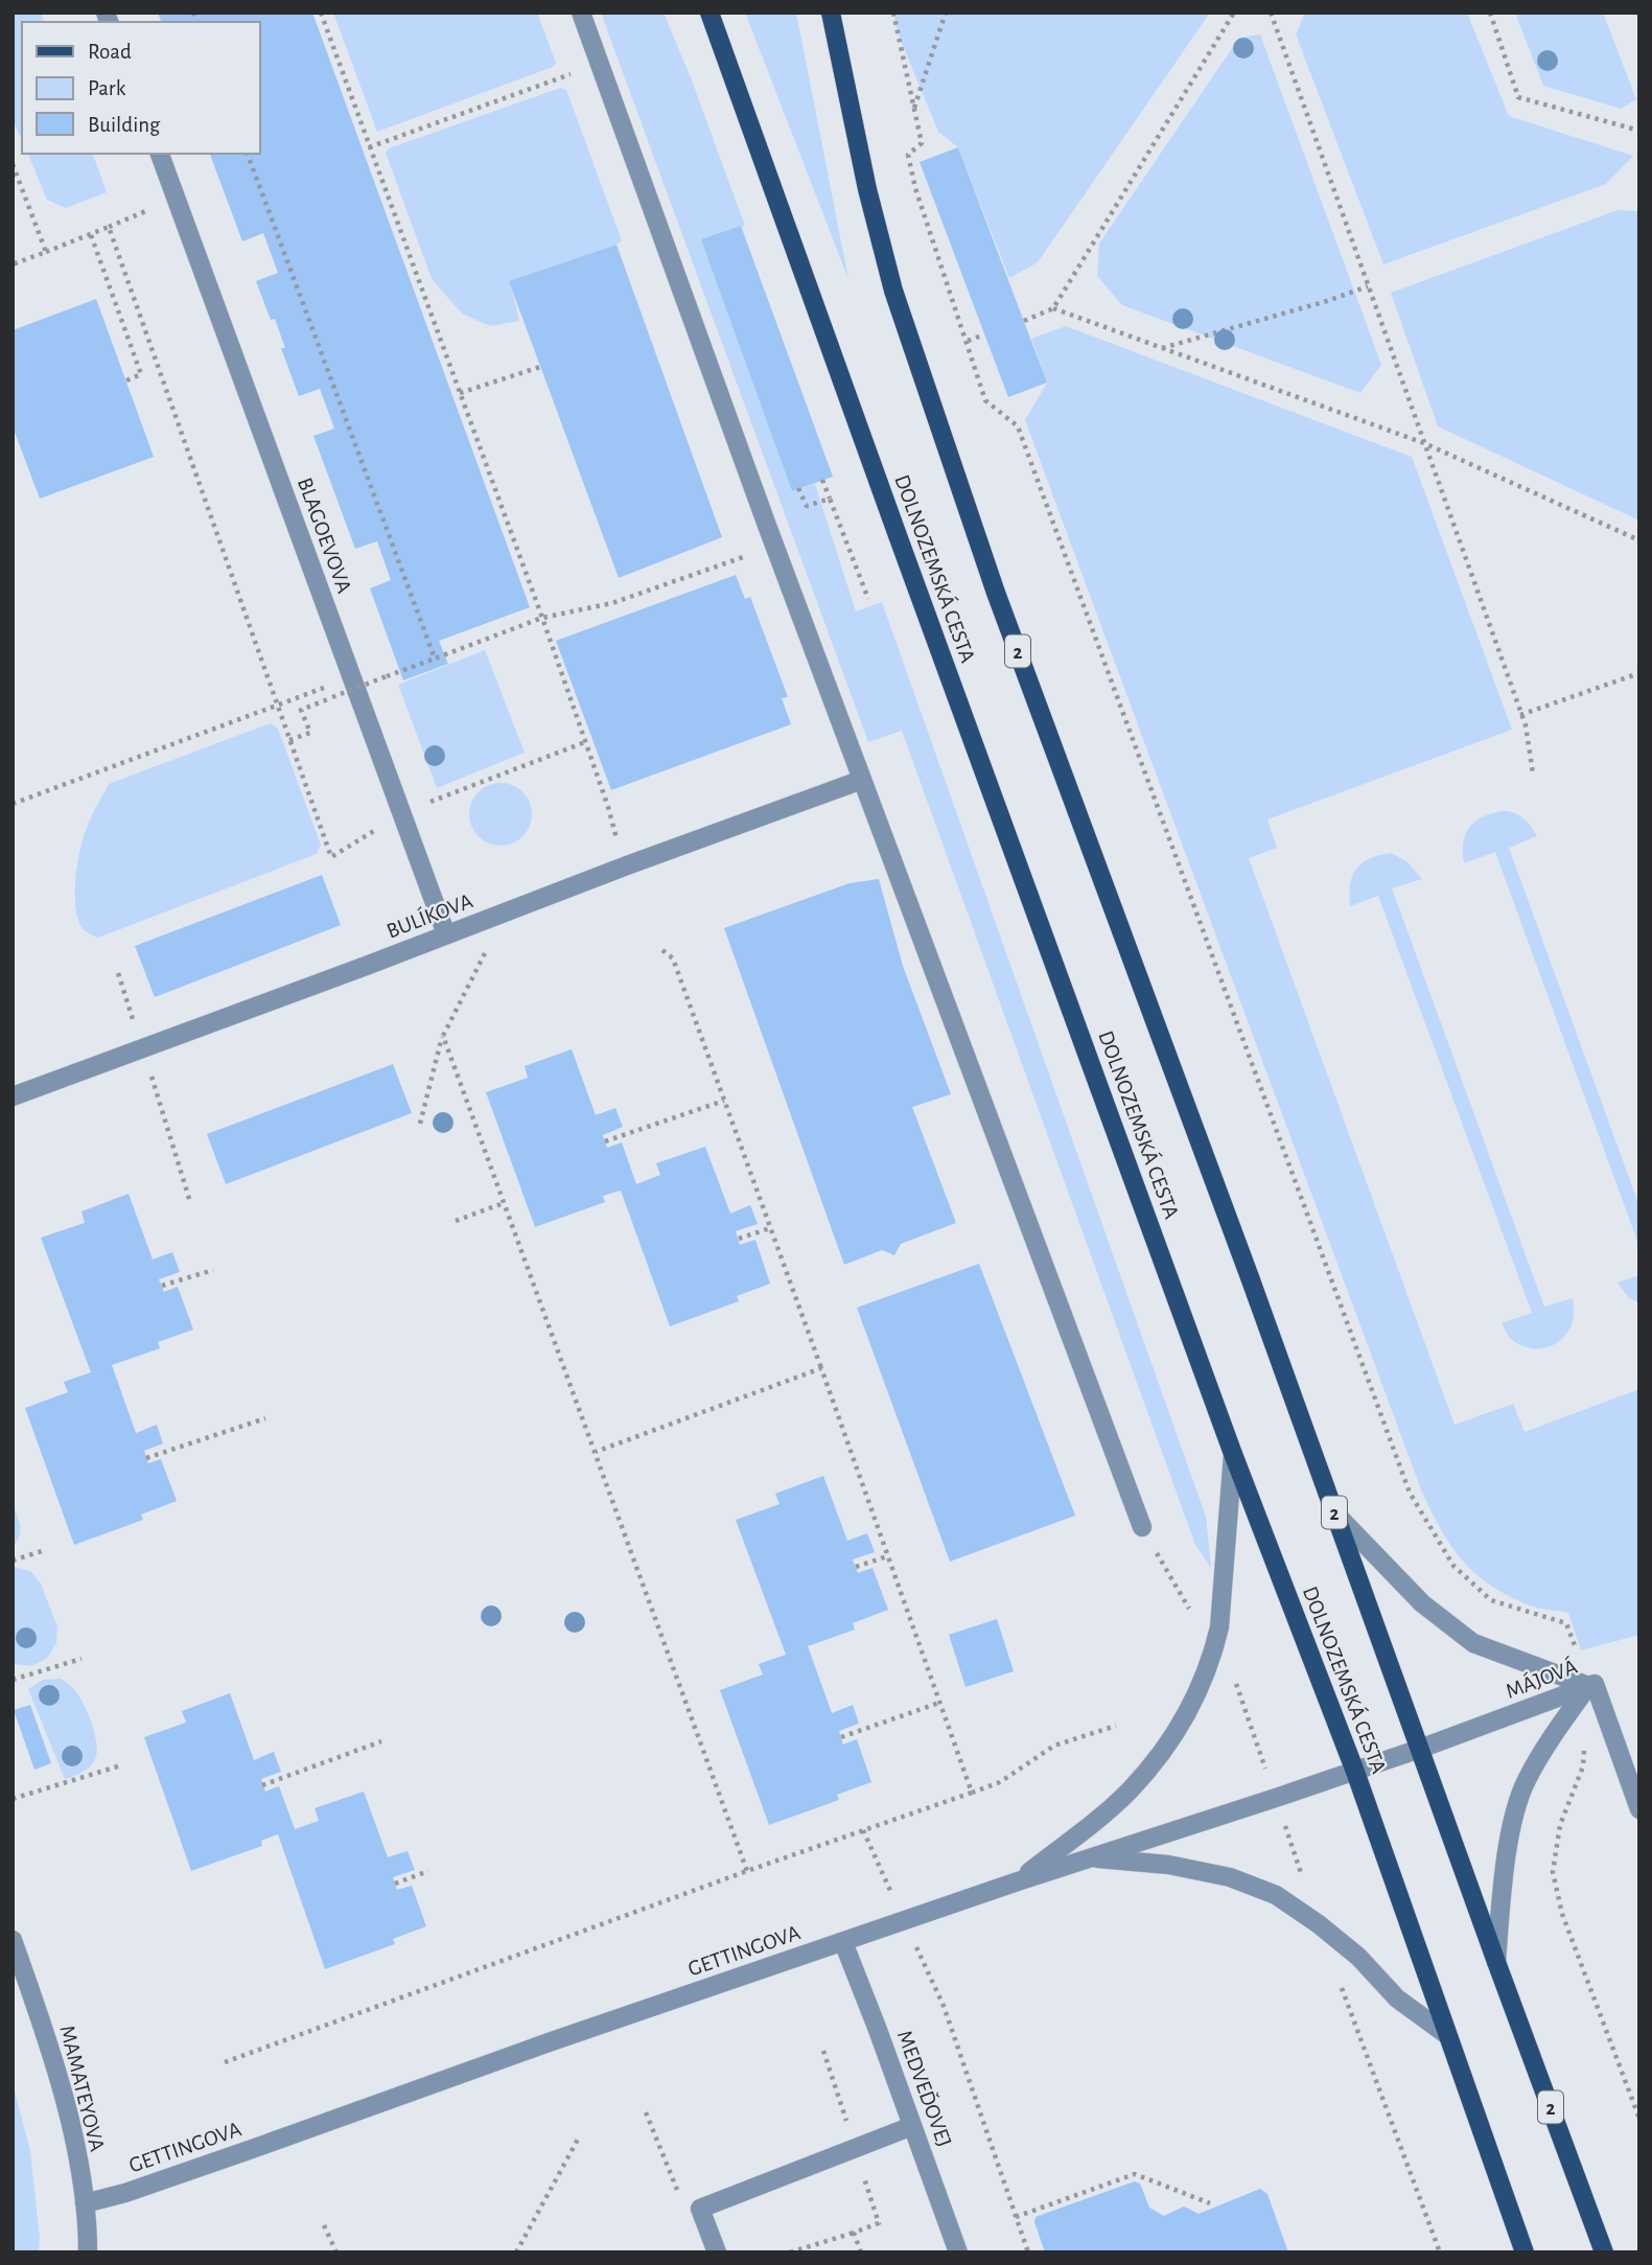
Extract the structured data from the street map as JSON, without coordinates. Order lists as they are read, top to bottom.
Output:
{
  "streets": {
    "main road": ["DOLNOZEMSKÁ CESTA", "2"],
    "street": [
      "BLAGOEVOVA",
      "BULÍKOVA",
      "MÁJOVÁ",
      "GETTINGOVA",
      "MAMATEYOVA",
      "MEDVEĎOVEJ"
    ]
  },
  "crossings": [
    ["BLAGOEVOVA", "BULÍKOVA"],
    ["DOLNOZEMSKÁ CESTA", "MÁJOVÁ"],
    ["DOLNOZEMSKÁ CESTA", "GETTINGOVA"],
    ["MÁJOVÁ", "GETTINGOVA"],
    ["GETTINGOVA", "MAMATEYOVA"],
    ["GETTINGOVA", "MEDVEĎOVEJ"]
  ],
  "legend": ["Road", "Park", "Building"]
}
